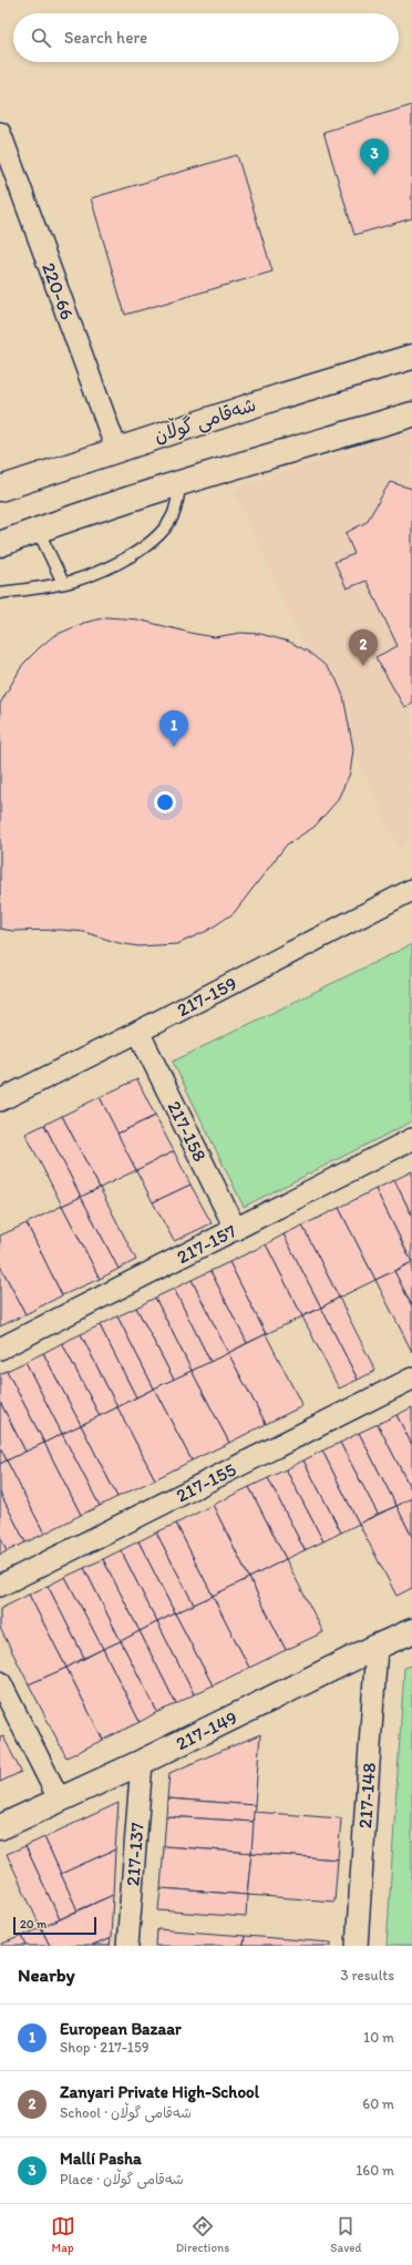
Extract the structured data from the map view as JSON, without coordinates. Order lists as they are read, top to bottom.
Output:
{
  "streets": {
    "main road": ["شەقامی گوڵان", "217-149"],
    "street": [
      "220-66",
      "217-159",
      "217-158",
      "217-157",
      "217-155",
      "217-148",
      "217-137"
    ]
  },
  "crossings": [
    ["220-66", "شەقامی گوڵان"],
    ["217-159", "217-158"],
    ["217-158", "217-157"],
    ["217-149", "217-148"],
    ["217-149", "217-137"]
  ],
  "scale_bar": "20 m",
  "page": {
    "search": "Search here",
    "pins": ["3", "2", "1"],
    "scale": "20 m",
    "heading": ["Nearby", "3 results"],
    "list": [
      {
        "mark": "1",
        "name": "European Bazaar",
        "note": "Shop · 217-159",
        "value": "10 m"
      },
      {
        "mark": "2",
        "name": "Zanyari Private High-School",
        "note": "School · شەقامی گوڵان",
        "value": "60 m"
      },
      {
        "mark": "3",
        "name": "Mallí Pasha",
        "note": "Place · شەقامی گوڵان",
        "value": "160 m"
      }
    ],
    "nav": ["Map", "Directions", "Saved"]
  }
}
